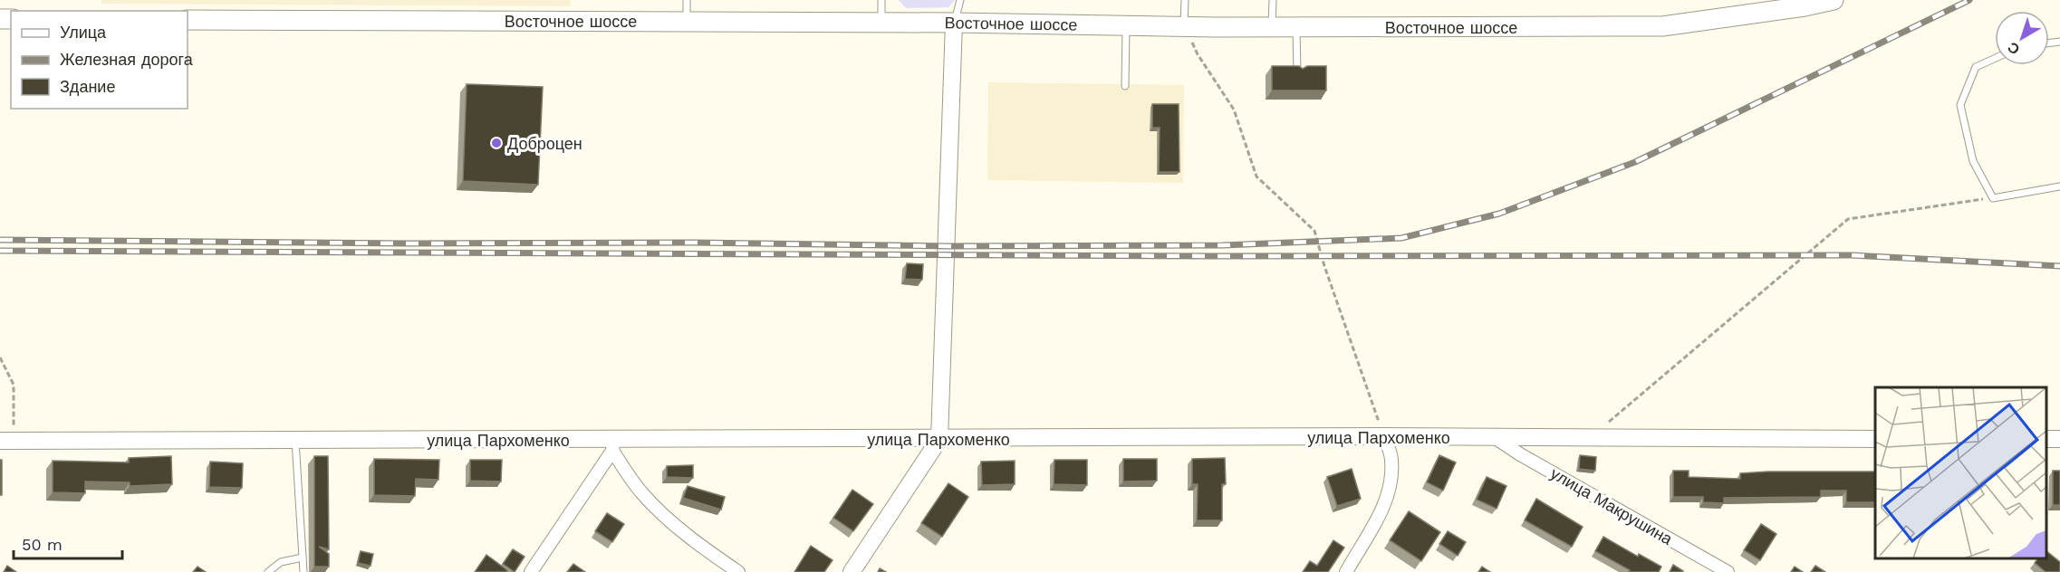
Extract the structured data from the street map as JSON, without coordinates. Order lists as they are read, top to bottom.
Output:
{
  "streets": {
    "main road": ["Восточное шоссе", "улица Пархоменко"],
    "street": ["улица Макрушина"]
  },
  "crossings": [
    ["улица Пархоменко", "улица Макрушина"]
  ],
  "places": ["Доброцен"],
  "legend": ["Улица", "Железная дорога", "Здание"],
  "scale_bar": "50 m",
  "north": "bottom left"
}
